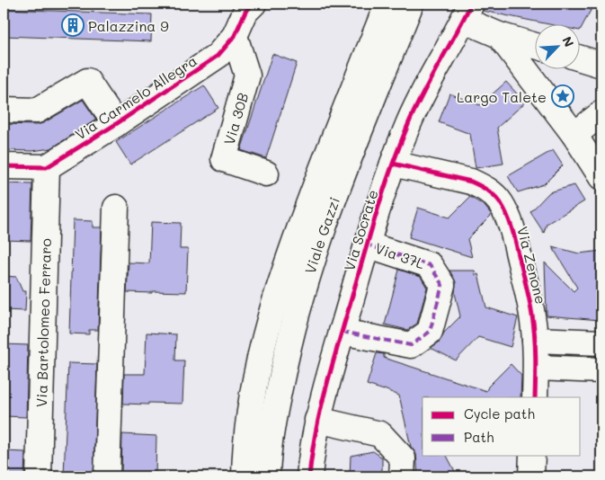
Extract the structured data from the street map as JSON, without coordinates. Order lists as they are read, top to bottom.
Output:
{
  "streets": {
    "street": [
      "Via Carmelo Allegra",
      "Via 30B",
      "Via Socrate",
      "Viale Gazzi",
      "Via 37L",
      "Via Zenone",
      "Via Bartolomeo Ferraro"
    ]
  },
  "crossings": [
    ["Via Carmelo Allegra", "Via 30B"],
    ["Via Carmelo Allegra", "Via Bartolomeo Ferraro"],
    ["Via Socrate", "Via 37L"],
    ["Via Socrate", "Via Zenone"]
  ],
  "places": {
    "building": ["Palazzina 9"],
    "place": ["Largo Talete"]
  },
  "legend": ["Cycle path", "Path"],
  "north": "top right"
}
